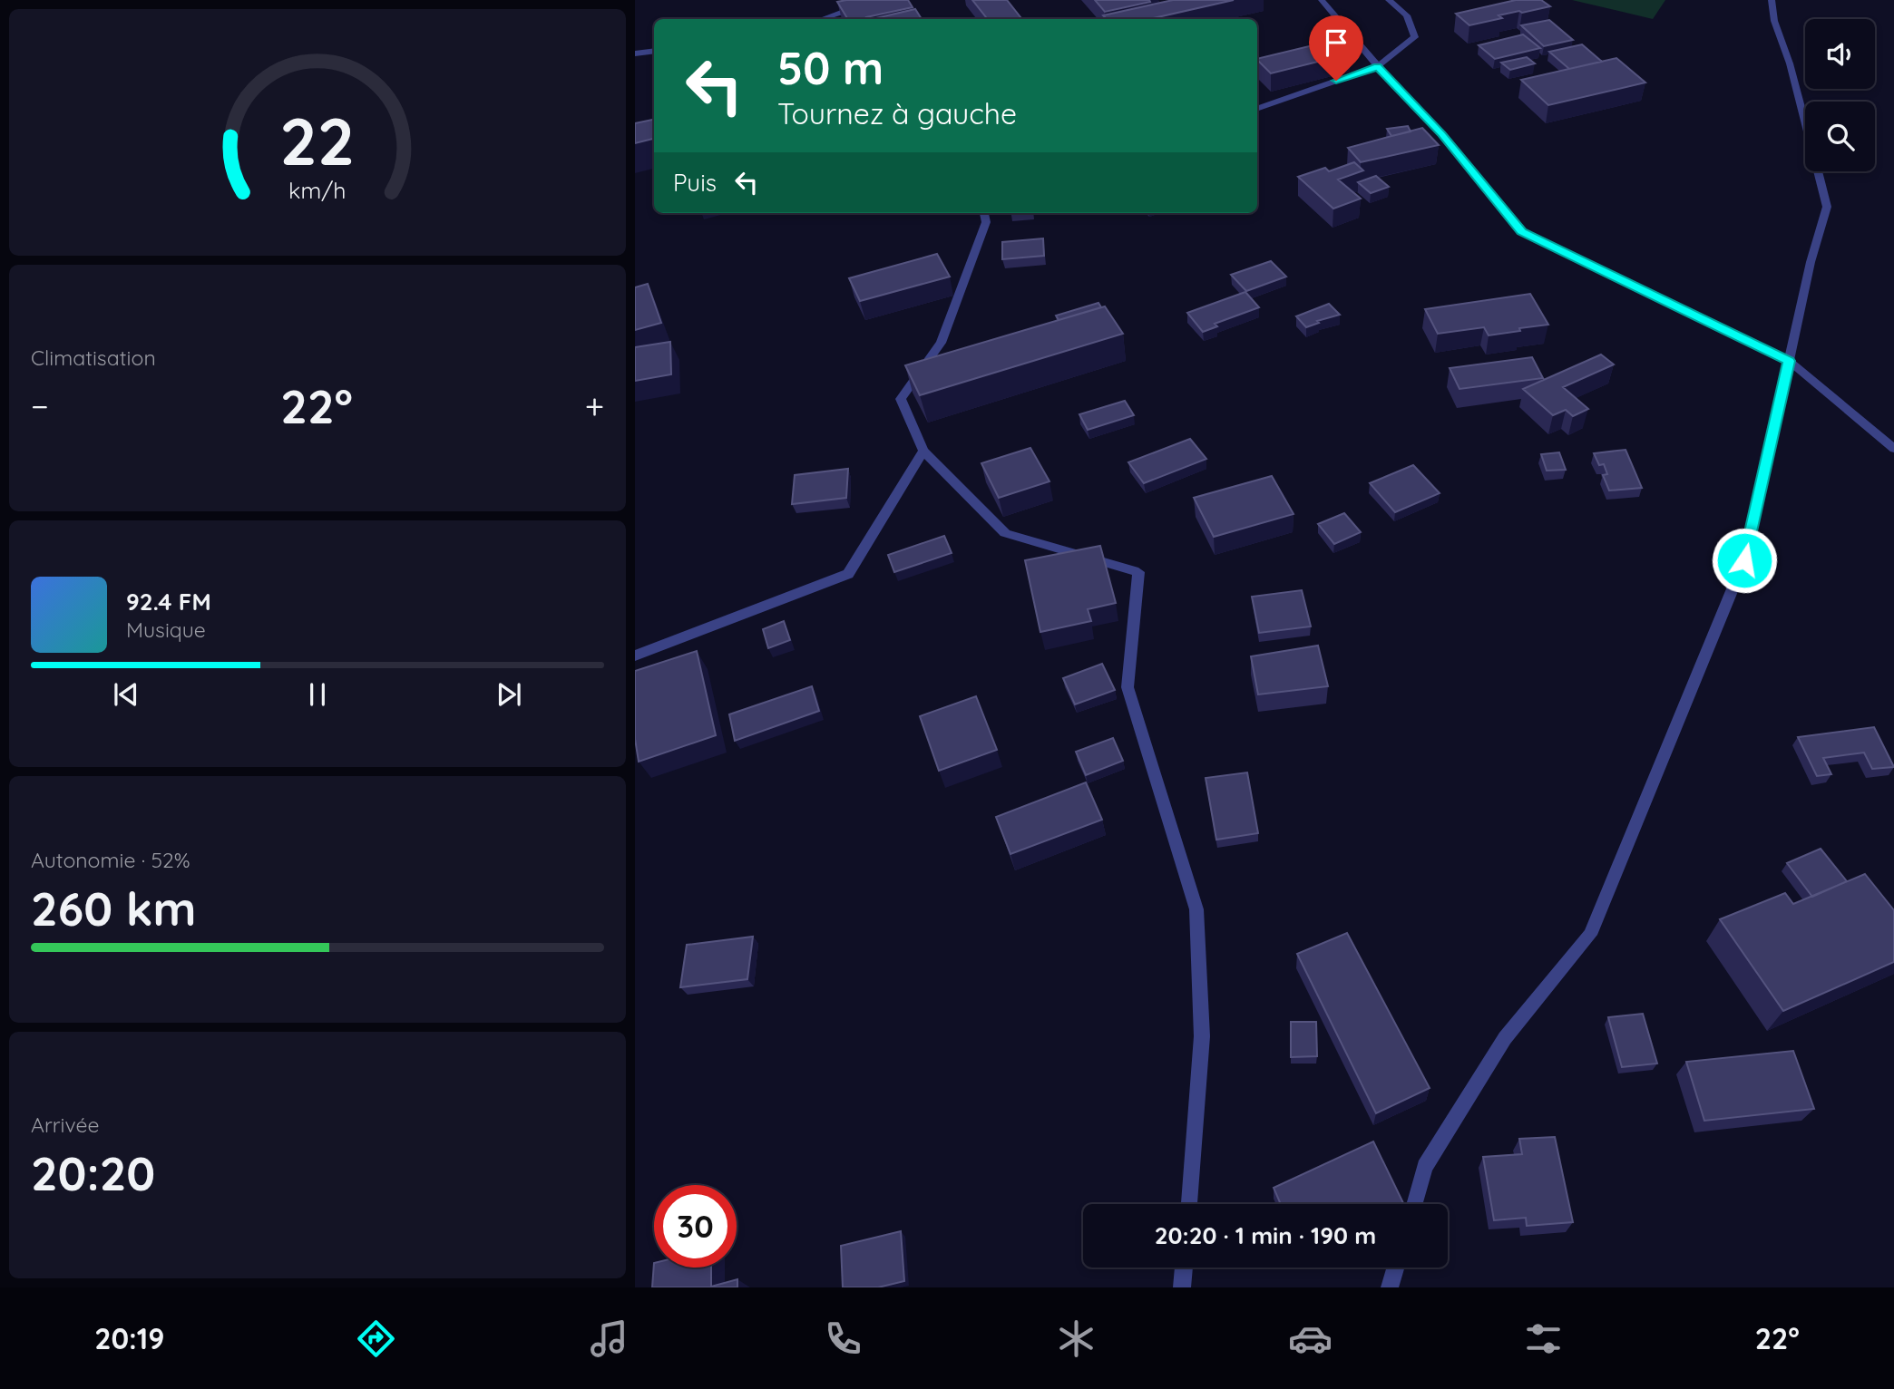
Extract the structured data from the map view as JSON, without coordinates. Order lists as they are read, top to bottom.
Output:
{
  "page": {
    "turn": ["50 m", "Tournez à gauche"],
    "then": "Puis",
    "tile": [
      "Climatisation",
      ["Autonomie · 52%", "260 km"],
      ["Arrivée", "20:20"]
    ],
    "heat": ["−", "22°", "+"],
    "song": ["92.4 FM", "Musique"],
    "limit": "30",
    "trip": "20:20 · 1 min · 190 m",
    "tabs": ["20:19", "22°"],
    "gauge": ["22", "km/h"]
  }
}
